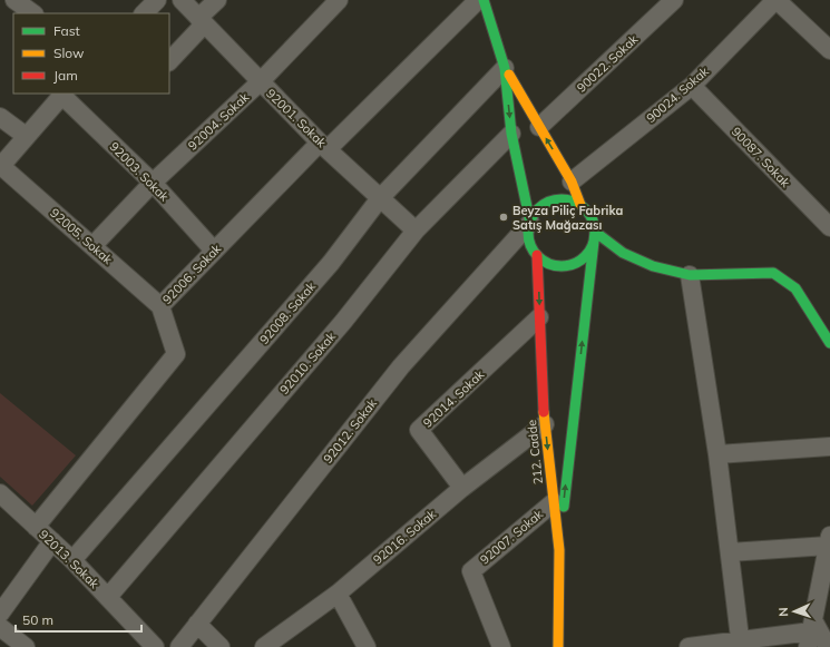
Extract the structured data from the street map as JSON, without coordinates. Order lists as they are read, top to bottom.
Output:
{
  "streets": {
    "street": [
      "90022. Sokak",
      "90024. Sokak",
      "92001. Sokak",
      "92004. Sokak",
      "90087. Sokak",
      "92003. Sokak",
      "92005. Sokak",
      "92006. Sokak",
      "92008. Sokak",
      "92010. Sokak",
      "92014. Sokak",
      "92012. Sokak",
      "212. Cadde",
      "92016. Sokak",
      "92007. Sokak",
      "92013. Sokak"
    ]
  },
  "crossings": [
    ["90024. Sokak", "90087. Sokak"],
    ["92001. Sokak", "92004. Sokak"],
    ["92001. Sokak", "92006. Sokak"],
    ["92001. Sokak", "92008. Sokak"],
    ["92001. Sokak", "92010. Sokak"],
    ["92004. Sokak", "92003. Sokak"],
    ["92004. Sokak", "92005. Sokak"],
    ["92003. Sokak", "92006. Sokak"],
    ["92005. Sokak", "92006. Sokak"],
    ["92006. Sokak", "92013. Sokak"],
    ["92008. Sokak", "92013. Sokak"],
    ["92010. Sokak", "92013. Sokak"],
    ["92014. Sokak", "212. Cadde"],
    ["92014. Sokak", "92016. Sokak"],
    ["92012. Sokak", "212. Cadde"],
    ["212. Cadde", "92016. Sokak"],
    ["212. Cadde", "92007. Sokak"]
  ],
  "places": ["Beyza Piliç Fabrika Satış Mağazası"],
  "legend": ["Fast", "Slow", "Jam"],
  "scale_bar": "50 m",
  "north": "left"
}
